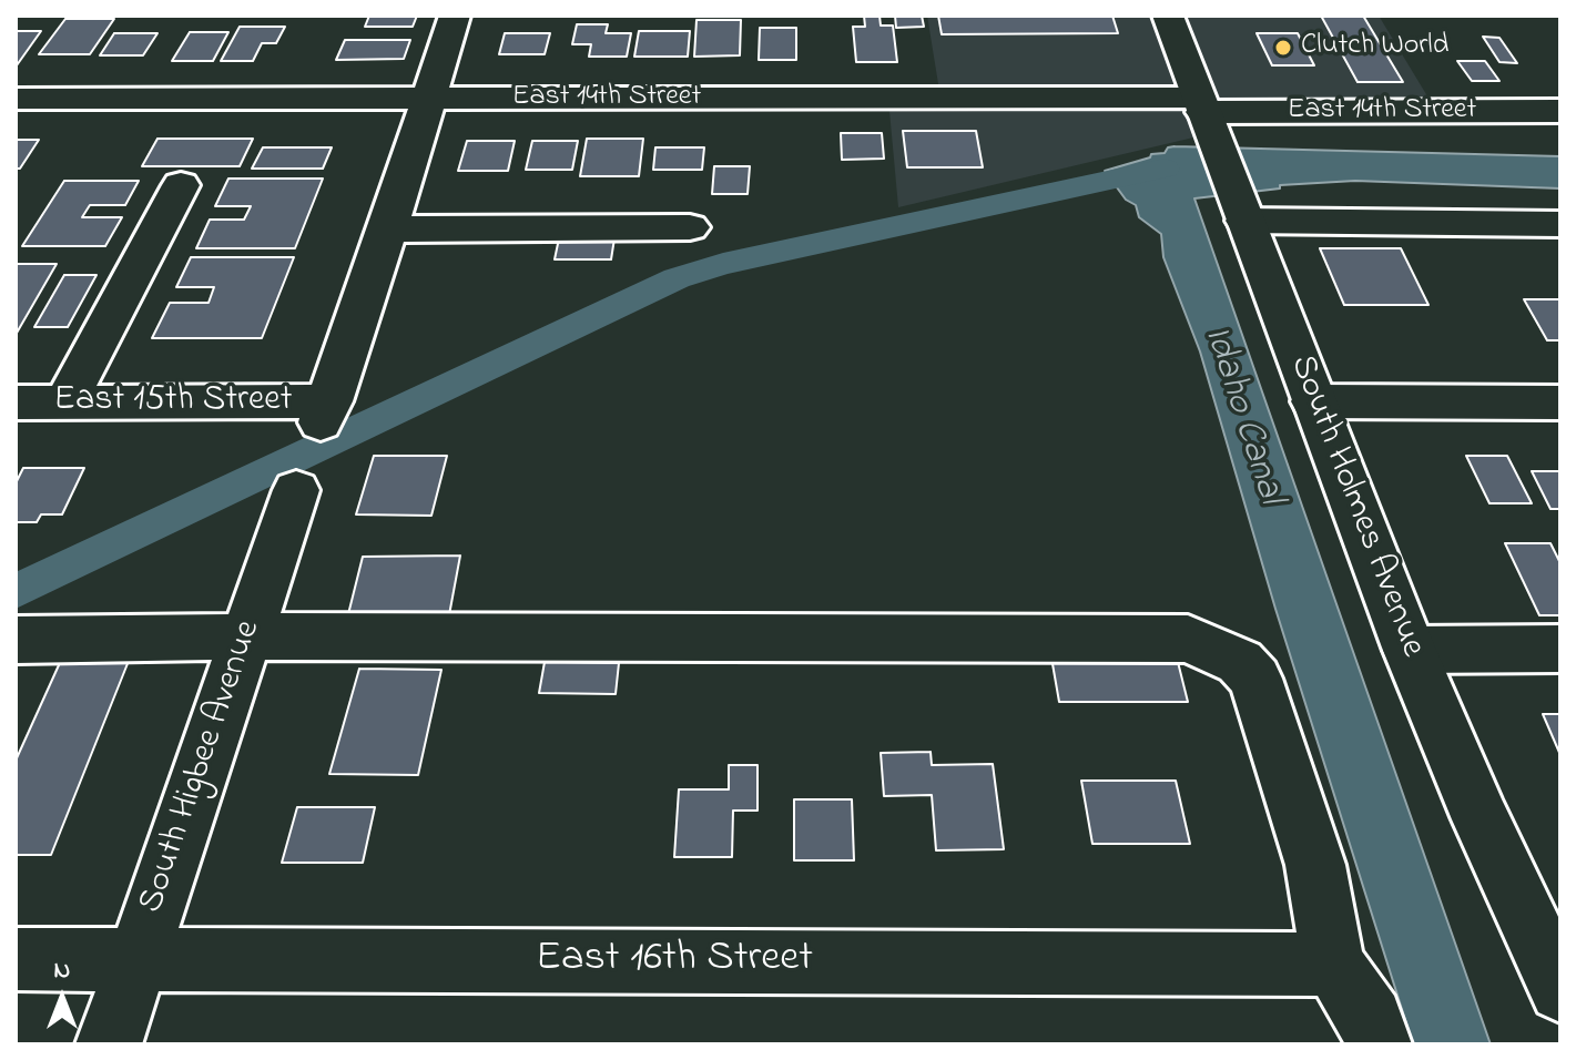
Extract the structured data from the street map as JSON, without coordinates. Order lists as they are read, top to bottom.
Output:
{
  "streets": {
    "street": [
      "East 14th Street",
      "East 15th Street",
      "South Holmes Avenue",
      "South Higbee Avenue",
      "East 16th Street"
    ]
  },
  "crossings": [
    ["East 14th Street", "South Holmes Avenue"],
    ["South Higbee Avenue", "East 16th Street"]
  ],
  "water": ["Idaho Canal"],
  "places": ["Clutch World"],
  "north": "top"
}
